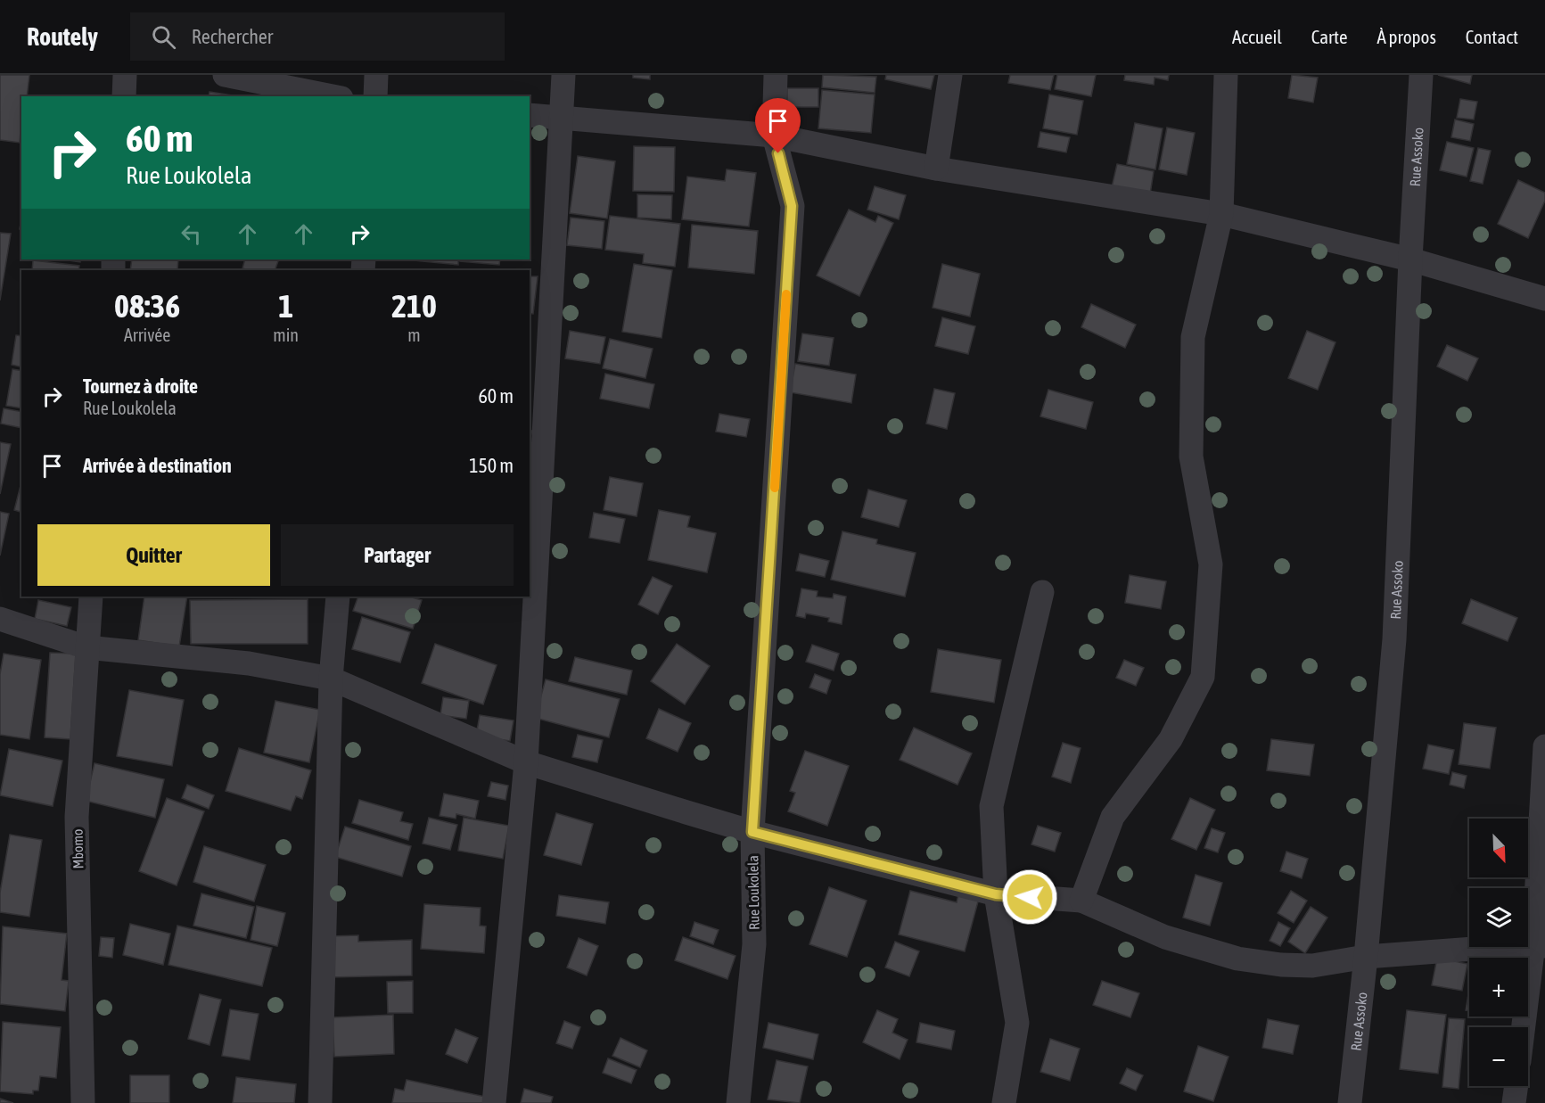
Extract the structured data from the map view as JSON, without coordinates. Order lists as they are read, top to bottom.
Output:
{
  "streets": {
    "street": ["Rue Assoko", "Mbomo", "Rue Loukolela"]
  },
  "north": "bottom right",
  "page": {
    "header": "Routely",
    "search": "Rechercher",
    "nav": [
      "Accueil",
      "Carte",
      "À propos",
      "Contact"
    ],
    "turn": ["60 m", "Rue Loukolela"],
    "eta": [
      "08:36",
      "Arrivée",
      "1",
      "min",
      "210",
      "m"
    ],
    "list": [
      {
        "name": "Tournez à droite",
        "note": "Rue Loukolela",
        "value": "60 m"
      },
      {
        "name": "Arrivée à destination",
        "value": "150 m"
      }
    ],
    "buttons": ["Quitter", "Partager"],
    "map_buttons": ["+", "−"]
  }
}
